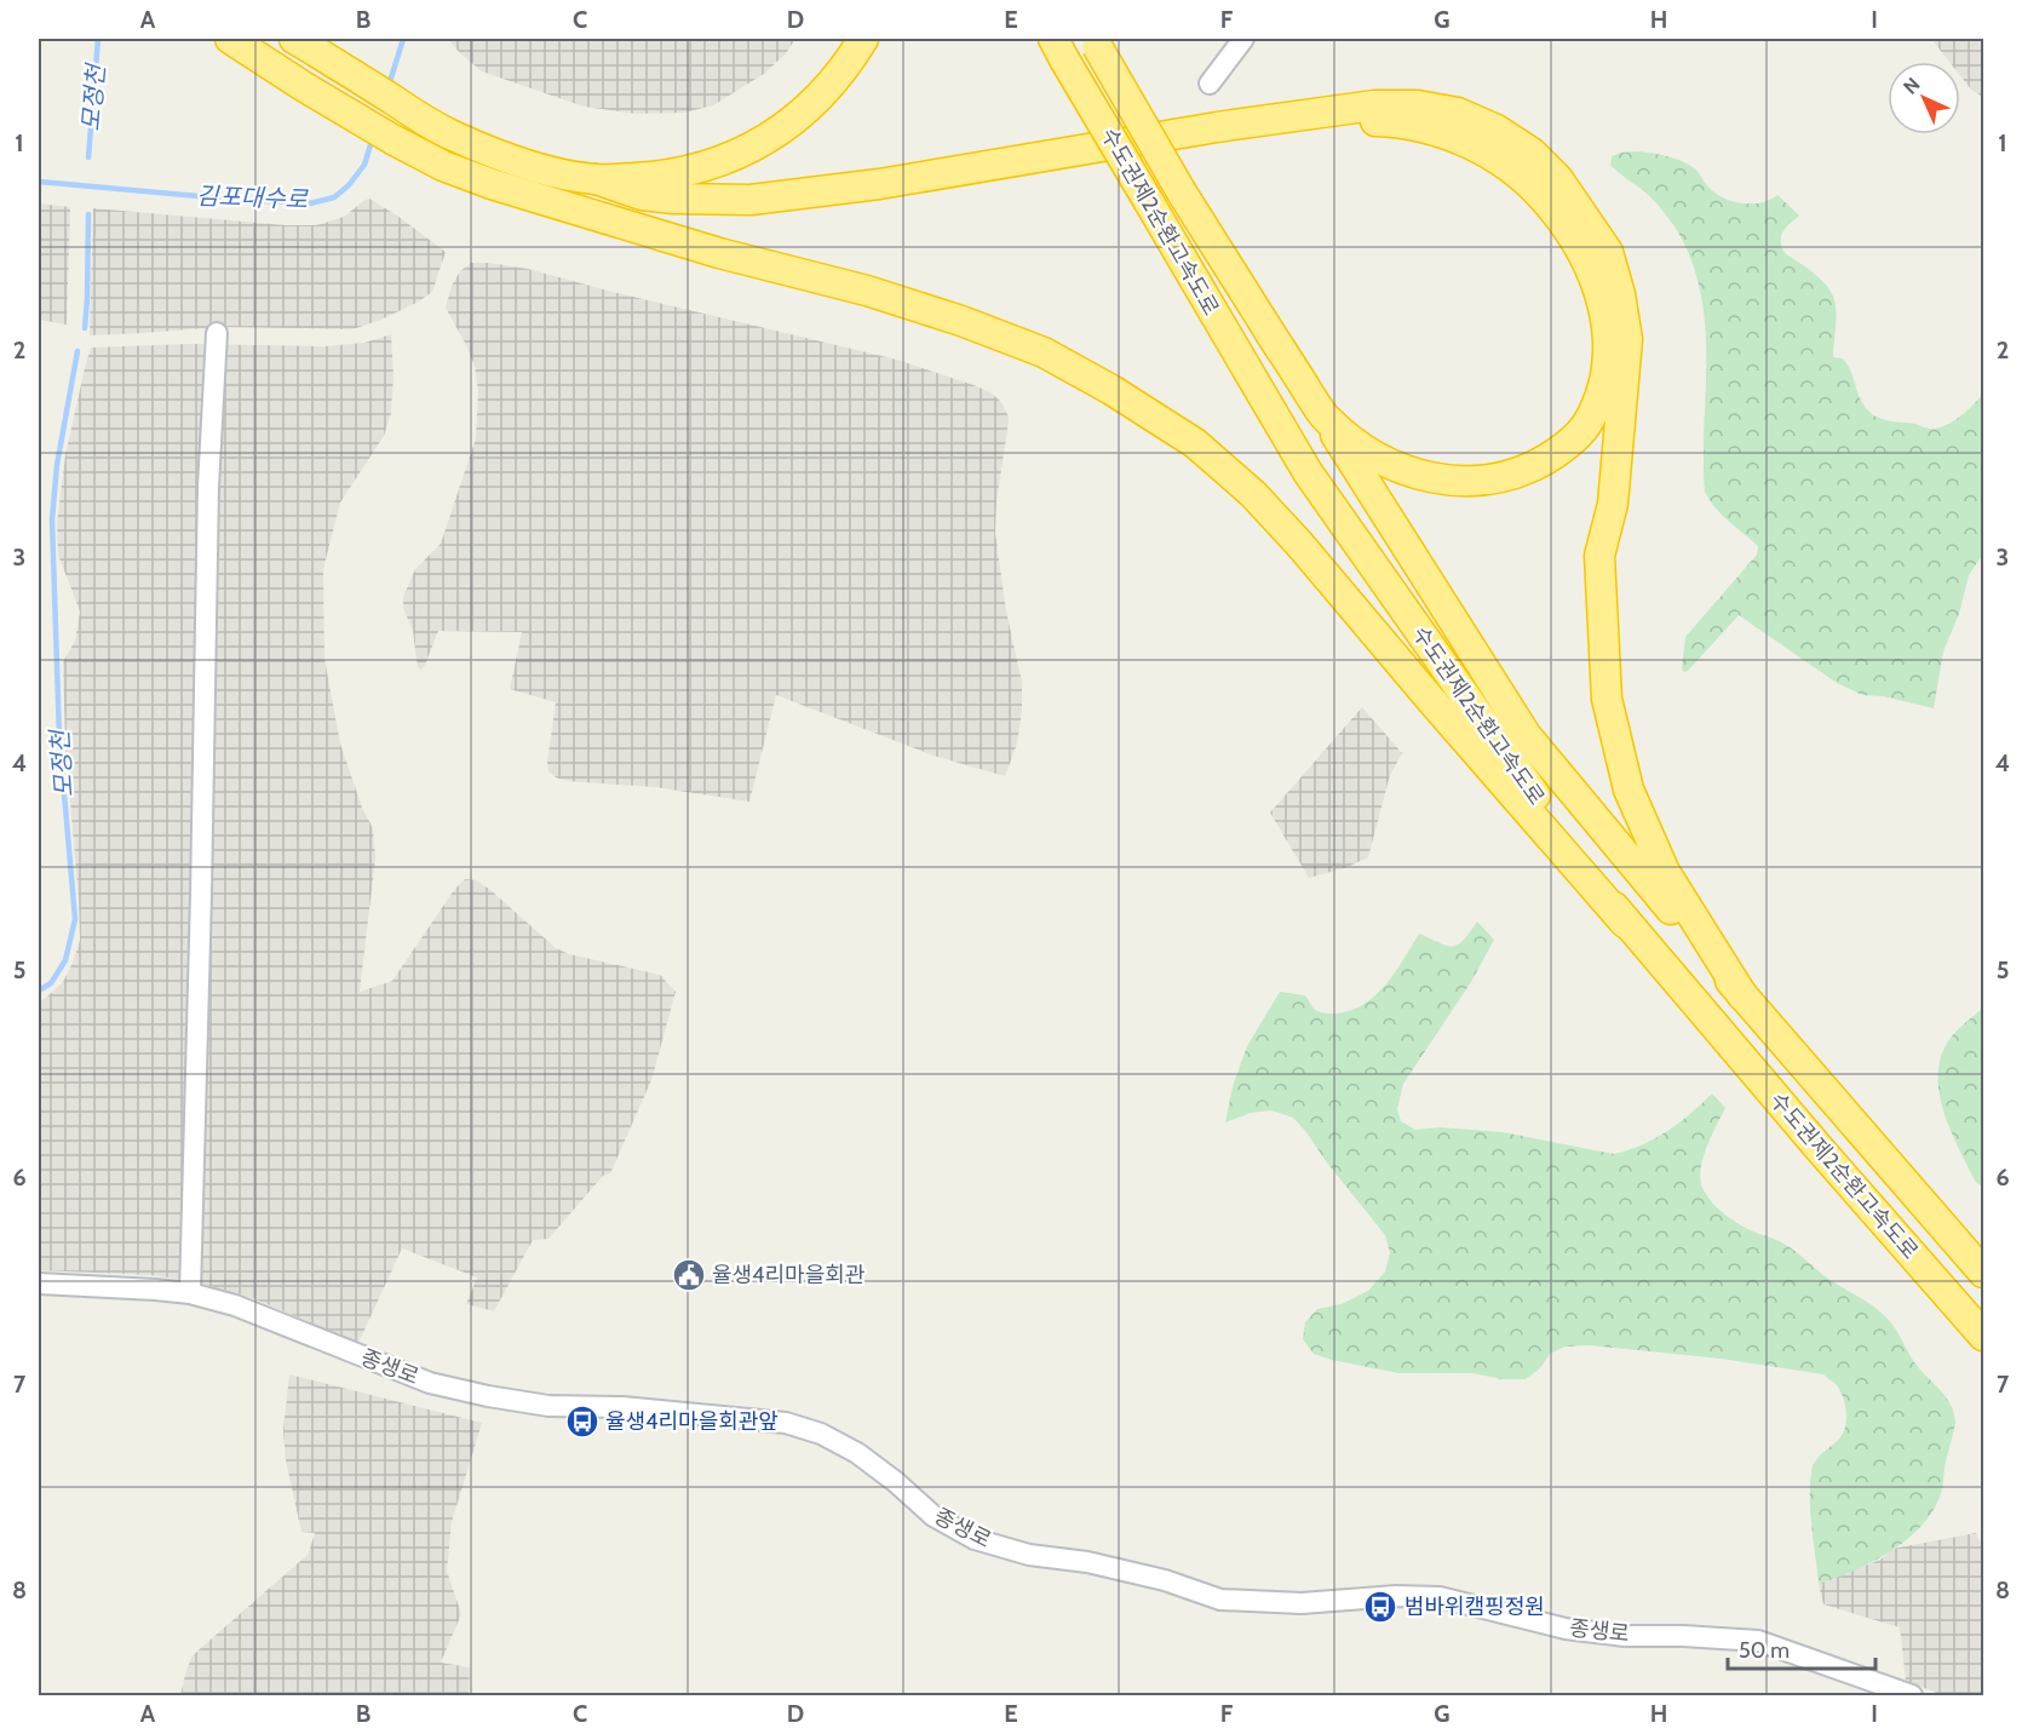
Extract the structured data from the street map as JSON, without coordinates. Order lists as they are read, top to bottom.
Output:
{
  "streets": {
    "highway": ["수도권제2순환고속도로"],
    "street": ["종생로"]
  },
  "water": ["모정천", "김포대수로"],
  "places": {
    "public building": ["율생4리마을회관"],
    "bus stop": ["율생4리마을회관앞", "범바위캠핑정원"]
  },
  "scale_bar": "50 m",
  "north": "top left",
  "grid": {
    "columns": [
      "A",
      "B",
      "C",
      "D",
      "E",
      "F",
      "G",
      "H",
      "I"
    ],
    "rows": [
      "1",
      "2",
      "3",
      "4",
      "5",
      "6",
      "7",
      "8"
    ]
  }
}
